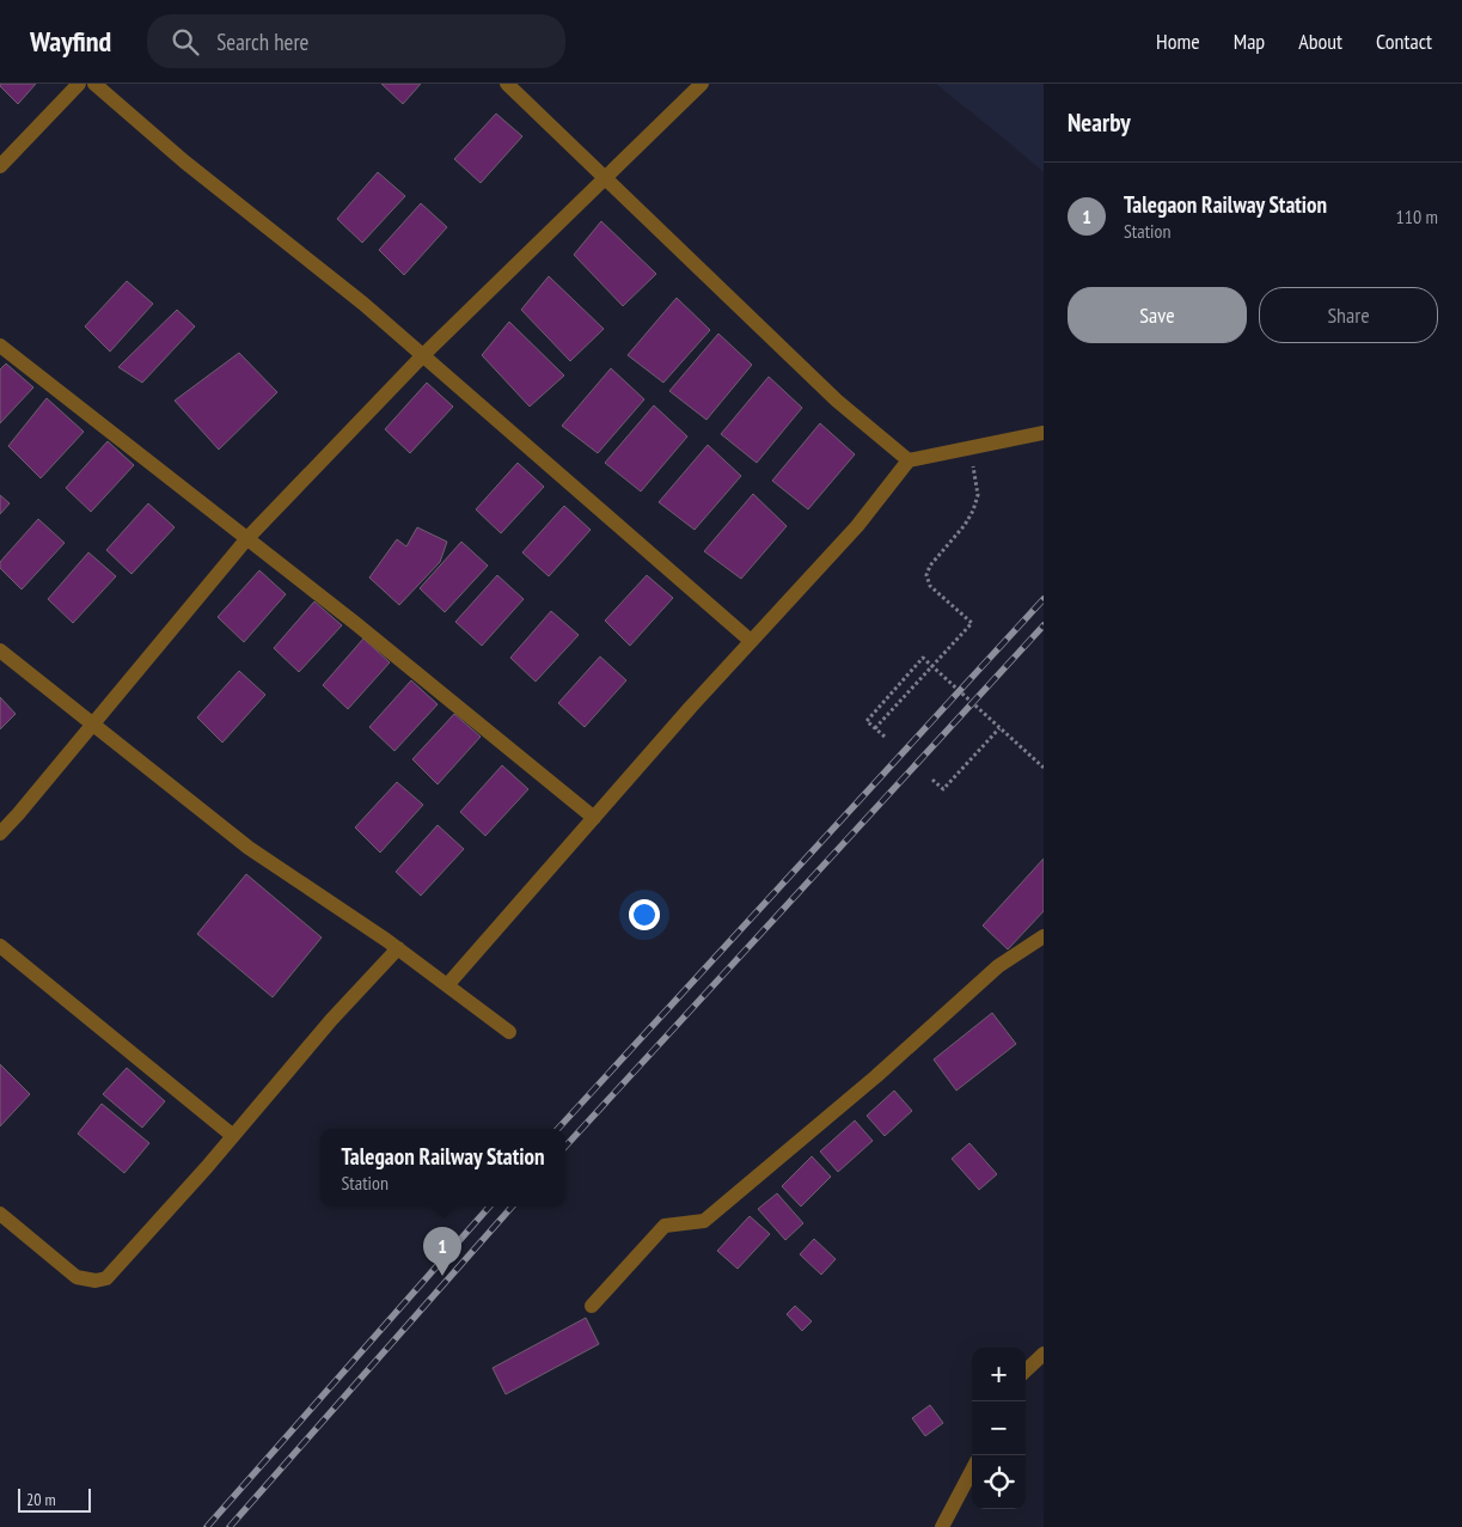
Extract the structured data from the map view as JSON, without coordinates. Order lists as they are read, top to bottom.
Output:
{
  "scale_bar": "20 m",
  "page": {
    "header": "Wayfind",
    "search": "Search here",
    "nav": [
      "Home",
      "Map",
      "About",
      "Contact"
    ],
    "heading": "Nearby",
    "list": [
      {
        "mark": "1",
        "name": "Talegaon Railway Station",
        "note": "Station",
        "value": "110 m"
      }
    ],
    "buttons": ["Save", "Share"],
    "popup": ["Talegaon Railway Station", "Station"],
    "pins": "1",
    "map_buttons": ["+", "−"],
    "scale": "20 m"
  }
}
